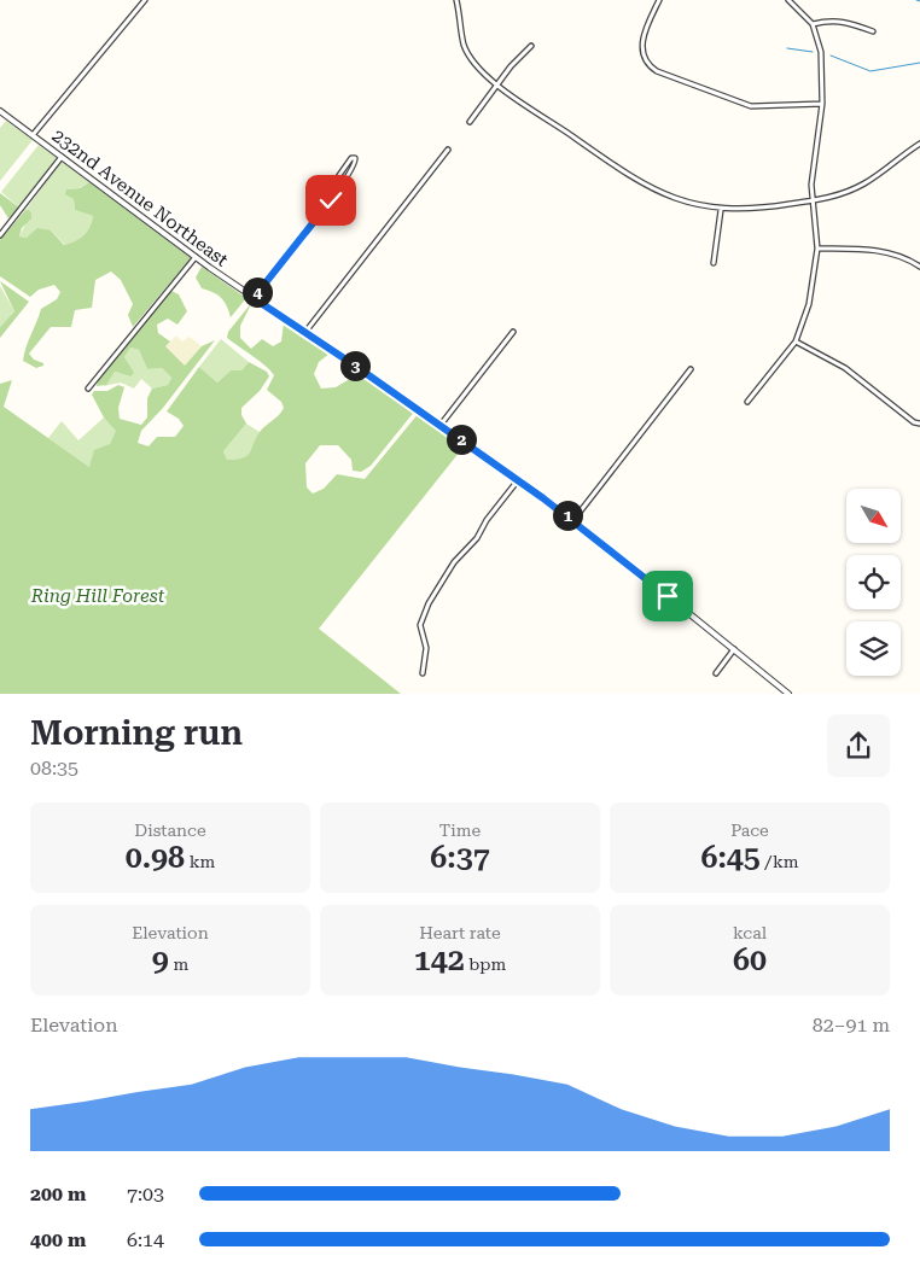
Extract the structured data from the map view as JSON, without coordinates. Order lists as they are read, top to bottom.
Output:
{
  "streets": {
    "street": ["232nd Avenue Northeast"]
  },
  "parks": ["Ring Hill Forest"],
  "north": "bottom right",
  "page": {
    "pins": [
      "4",
      "3",
      "2",
      "1"
    ],
    "heading": ["Morning run", "08:35"],
    "stats": [
      ["Distance", "0.98 km"],
      ["Time", "6:37"],
      ["Pace", "6:45 /km"],
      ["Elevation", "9 m"],
      ["Heart rate", "142 bpm"],
      ["kcal", "60"]
    ],
    "chart": ["Elevation", "82–91 m"],
    "list": [
      {
        "name": "200 m",
        "note": "7:03"
      },
      {
        "name": "400 m",
        "note": "6:14"
      }
    ]
  }
}
